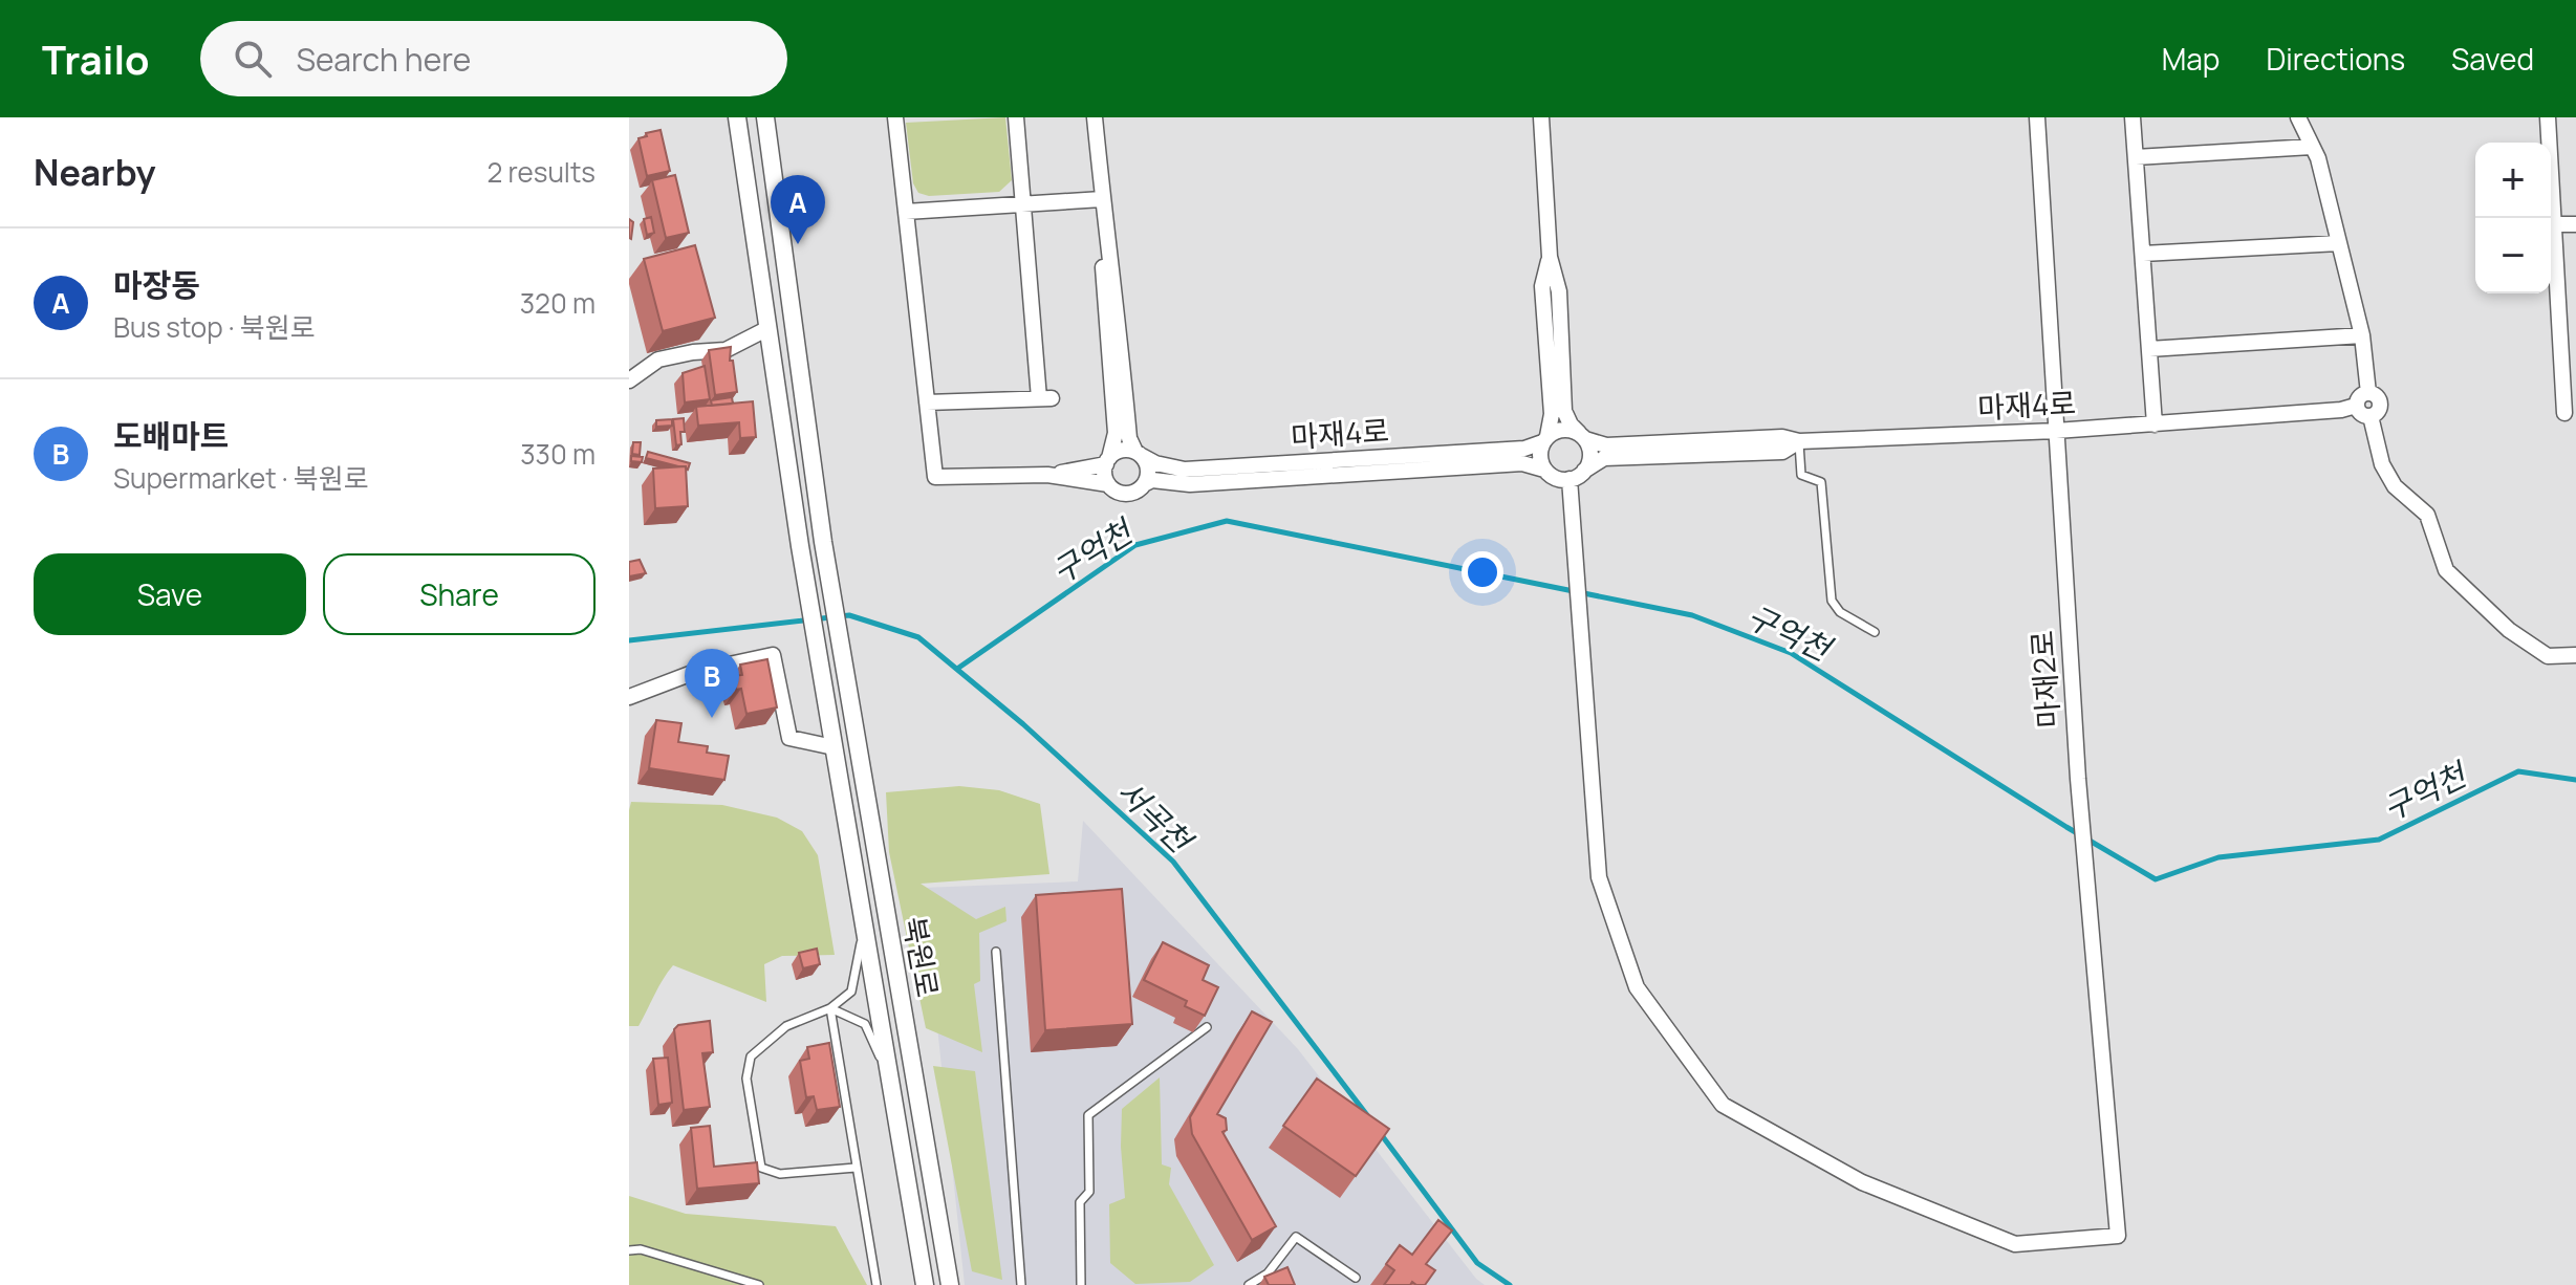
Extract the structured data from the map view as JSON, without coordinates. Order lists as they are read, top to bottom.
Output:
{
  "streets": {
    "street": ["마재4로", "마재2로", "북원로"]
  },
  "crossings": [
    ["마재4로", "마재2로"]
  ],
  "water": ["구억천", "서곡천"],
  "page": {
    "header": "Trailo",
    "search": "Search here",
    "nav": ["Map", "Directions", "Saved"],
    "heading": ["Nearby", "2 results"],
    "map_buttons": ["+", "−"],
    "pins": ["A", "B"],
    "list": [
      {
        "mark": "A",
        "name": "마장동",
        "note": "Bus stop · 북원로",
        "value": "320 m"
      },
      {
        "mark": "B",
        "name": "도배마트",
        "note": "Supermarket · 북원로",
        "value": "330 m"
      }
    ],
    "buttons": ["Save", "Share"]
  }
}
